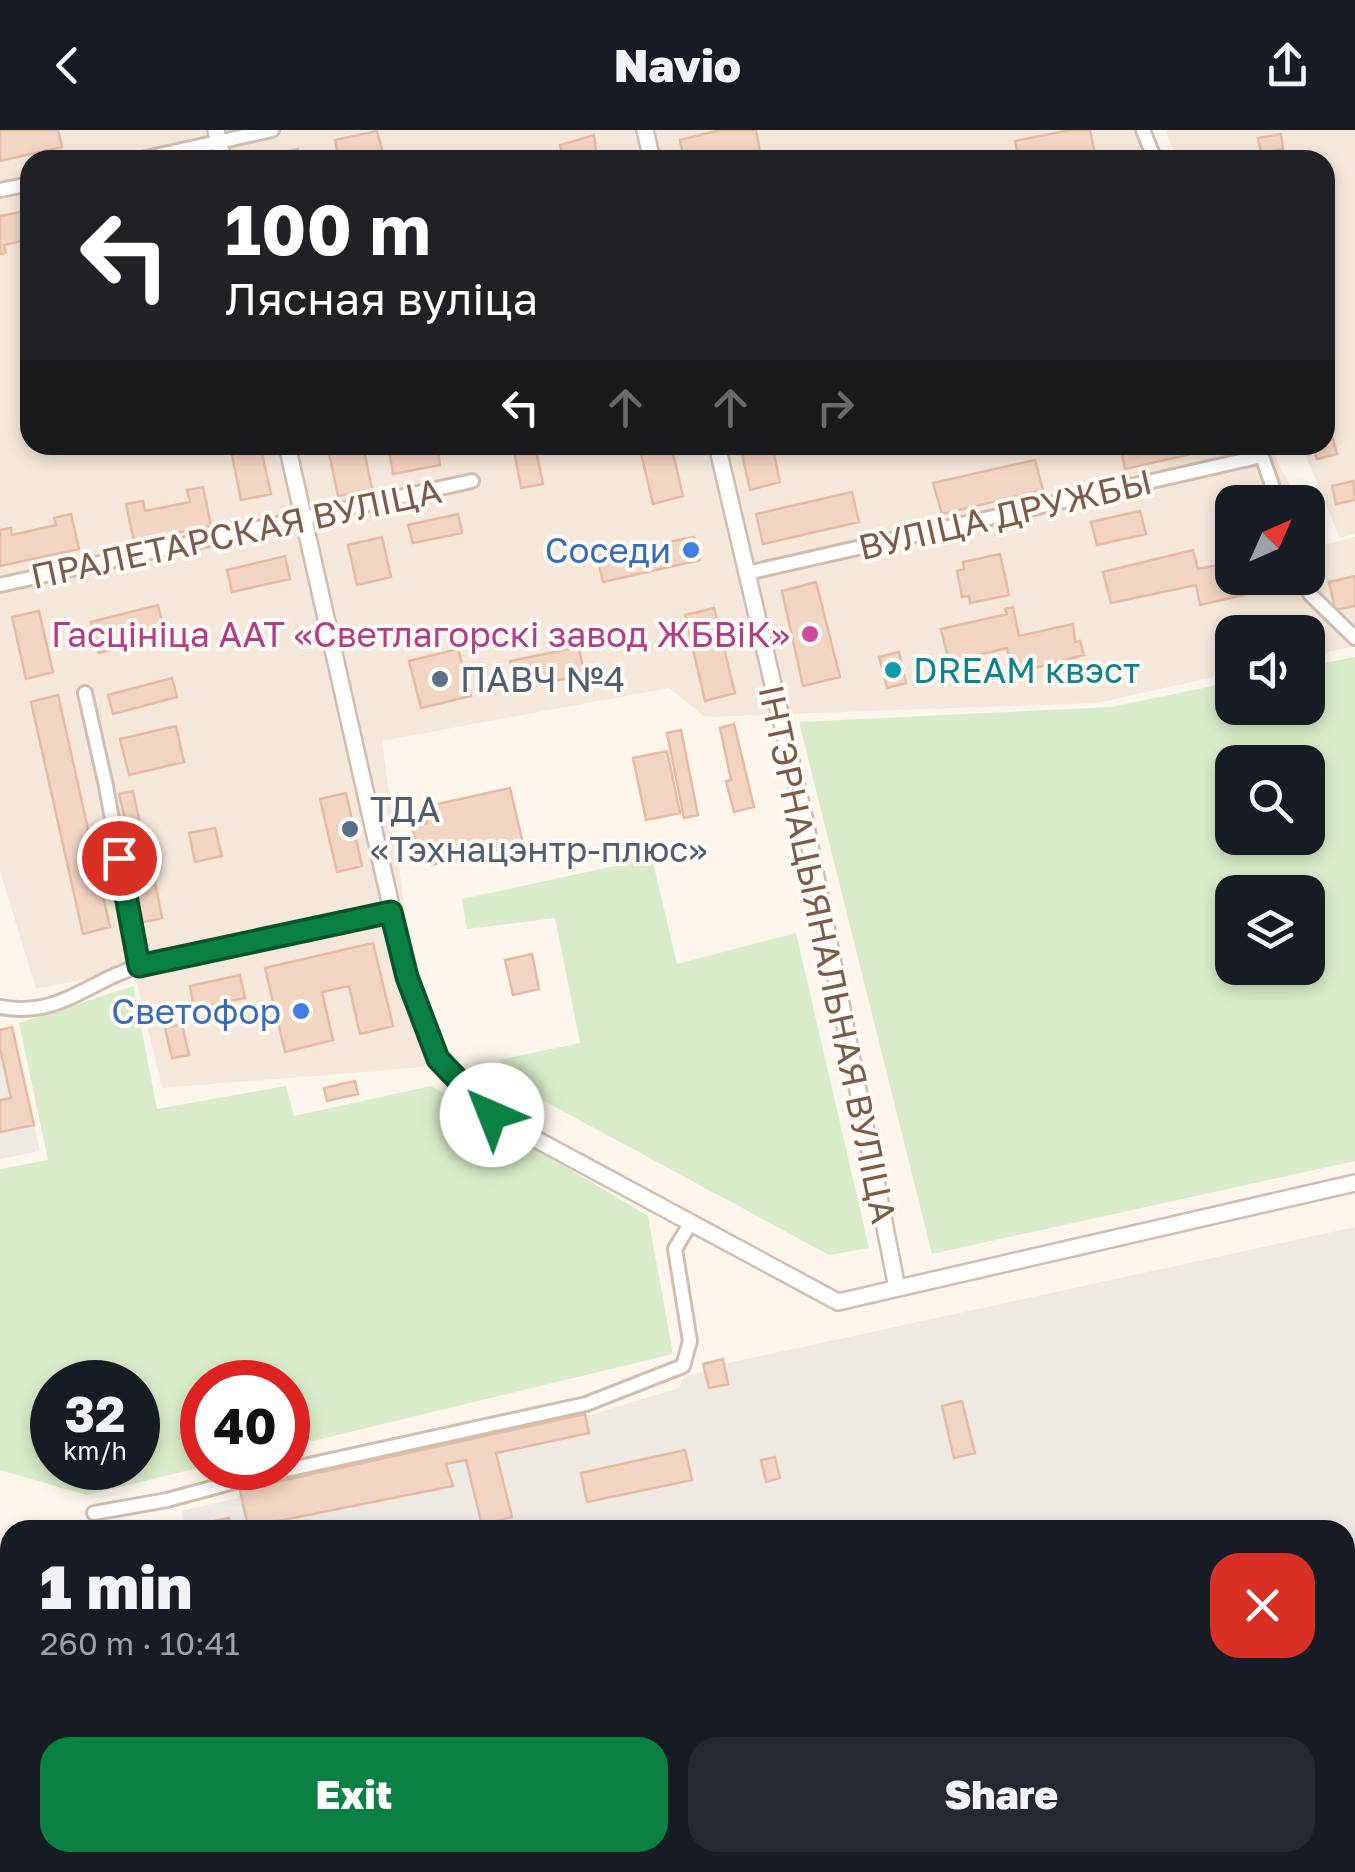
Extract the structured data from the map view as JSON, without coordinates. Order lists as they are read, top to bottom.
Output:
{
  "streets": {
    "street": ["ВУЛІЦА ДРУЖБЫ", "ПРАЛЕТАРСКАЯ ВУЛІЦА", "ІНТЭРНАЦЫЯНАЛЬНАЯ ВУЛІЦА"]
  },
  "crossings": [
    ["ВУЛІЦА ДРУЖБЫ", "ІНТЭРНАЦЫЯНАЛЬНАЯ ВУЛІЦА"]
  ],
  "places": [
    "Соседи",
    "Гасцініца ААТ «Светлагорскі завод ЖБВіК»",
    "DREAM квэст",
    "ПАВЧ №4",
    "ТДА «Тэхнацэнтр-плюс»",
    "Светофор"
  ],
  "north": "top right",
  "page": {
    "header": "Navio",
    "turn": ["100 m", "Лясная вуліца"],
    "speed": "32 km/h",
    "limit": "40",
    "heading": ["1 min", "260 m · 10:41"],
    "buttons": ["Exit", "Share"]
  }
}
